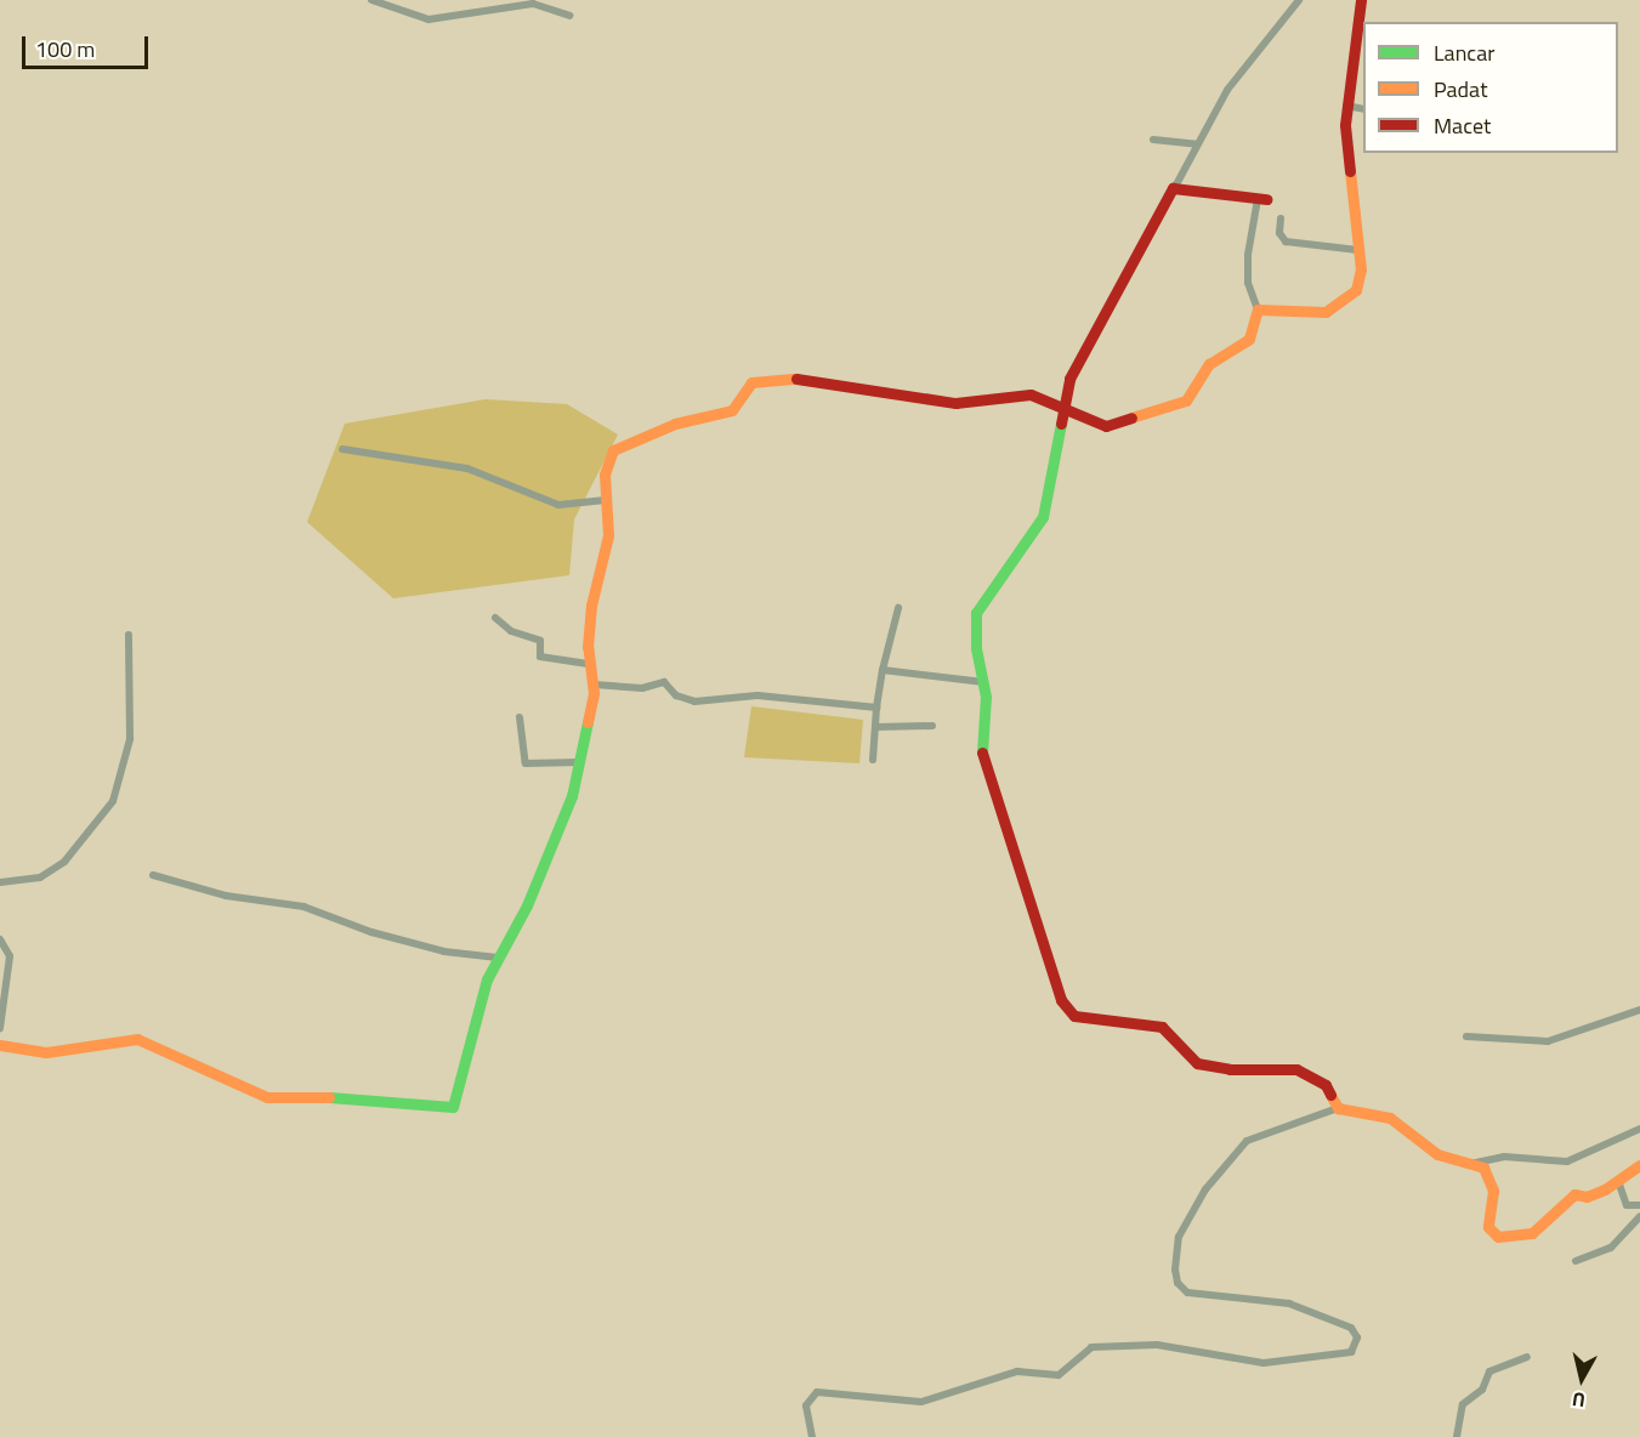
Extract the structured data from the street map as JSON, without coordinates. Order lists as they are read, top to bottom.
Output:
{
  "legend": ["Lancar", "Padat", "Macet"],
  "scale_bar": "100 m",
  "north": "bottom"
}
